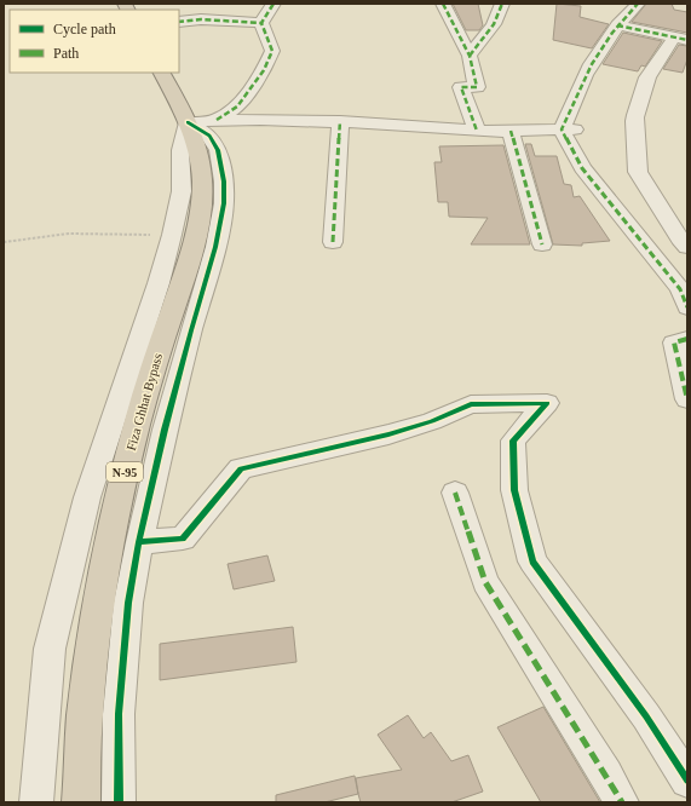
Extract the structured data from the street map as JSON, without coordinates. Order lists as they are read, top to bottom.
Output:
{
  "streets": {
    "highway": ["Fiza Ghhat Bypass", "N-95"]
  },
  "legend": ["Cycle path", "Path"]
}
